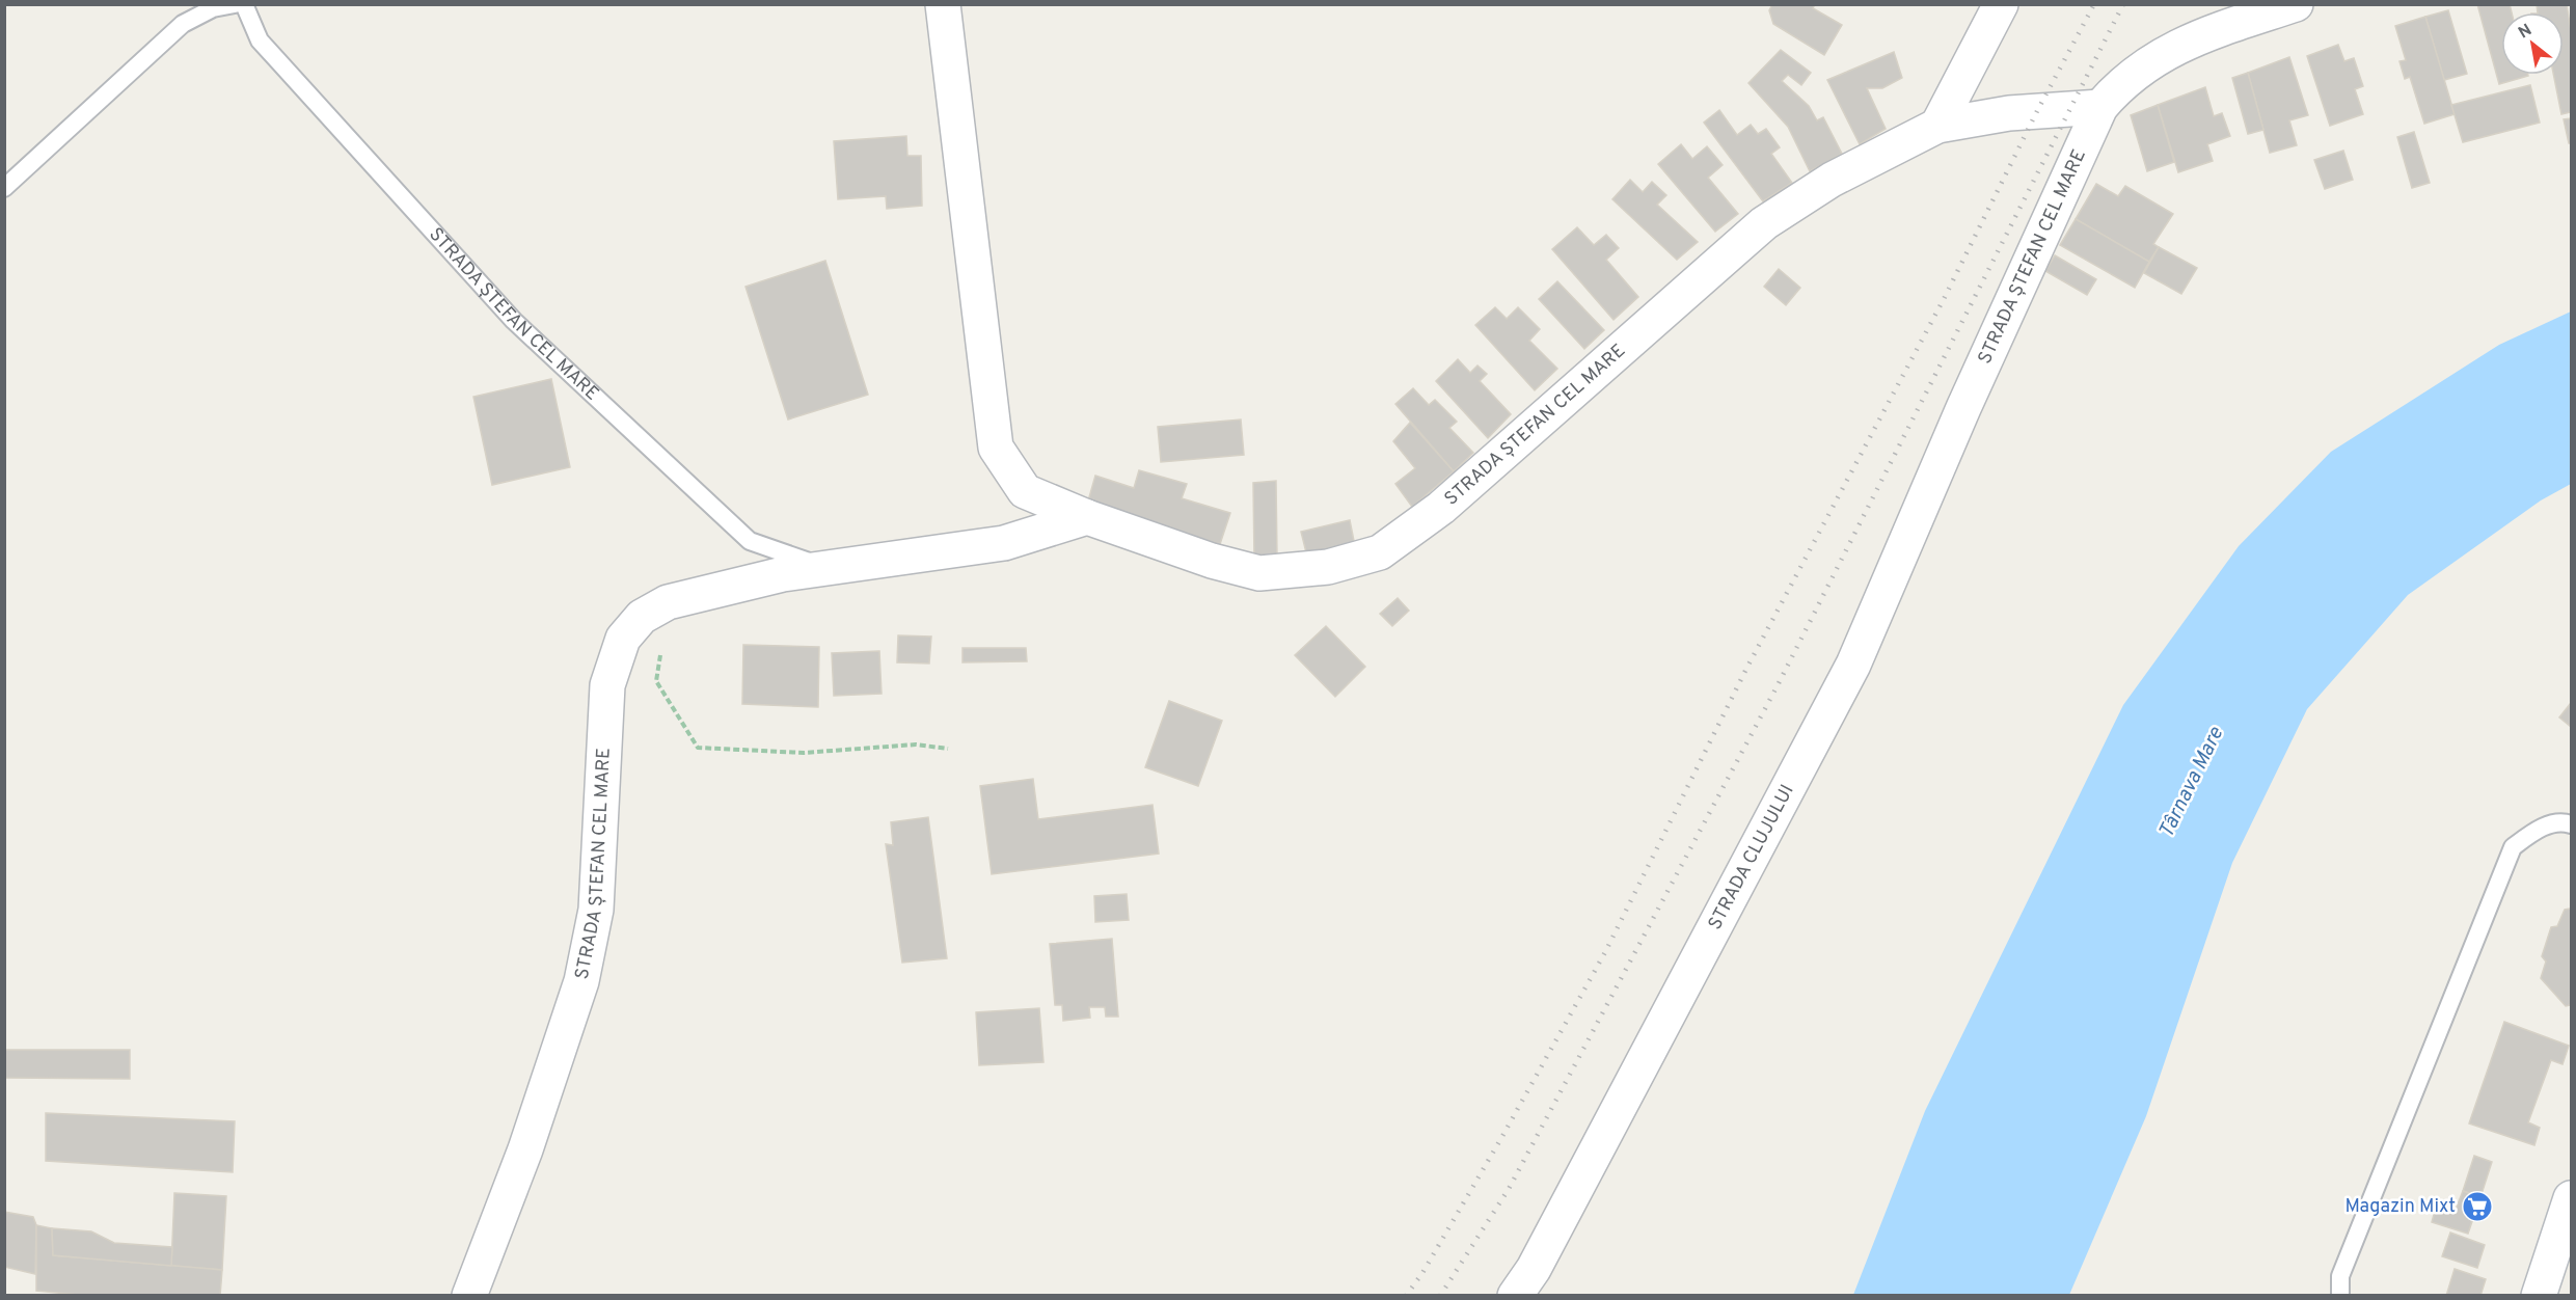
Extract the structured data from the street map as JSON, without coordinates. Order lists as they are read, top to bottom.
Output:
{
  "streets": {
    "street": ["STRADA ȘTEFAN CEL MARE", "STRADA CLUJULUI"]
  },
  "crossings": [
    ["STRADA ȘTEFAN CEL MARE", "STRADA CLUJULUI"]
  ],
  "water": ["Târnava Mare"],
  "places": {
    "supermarket": ["Magazin Mixt"]
  },
  "north": "top left"
}
